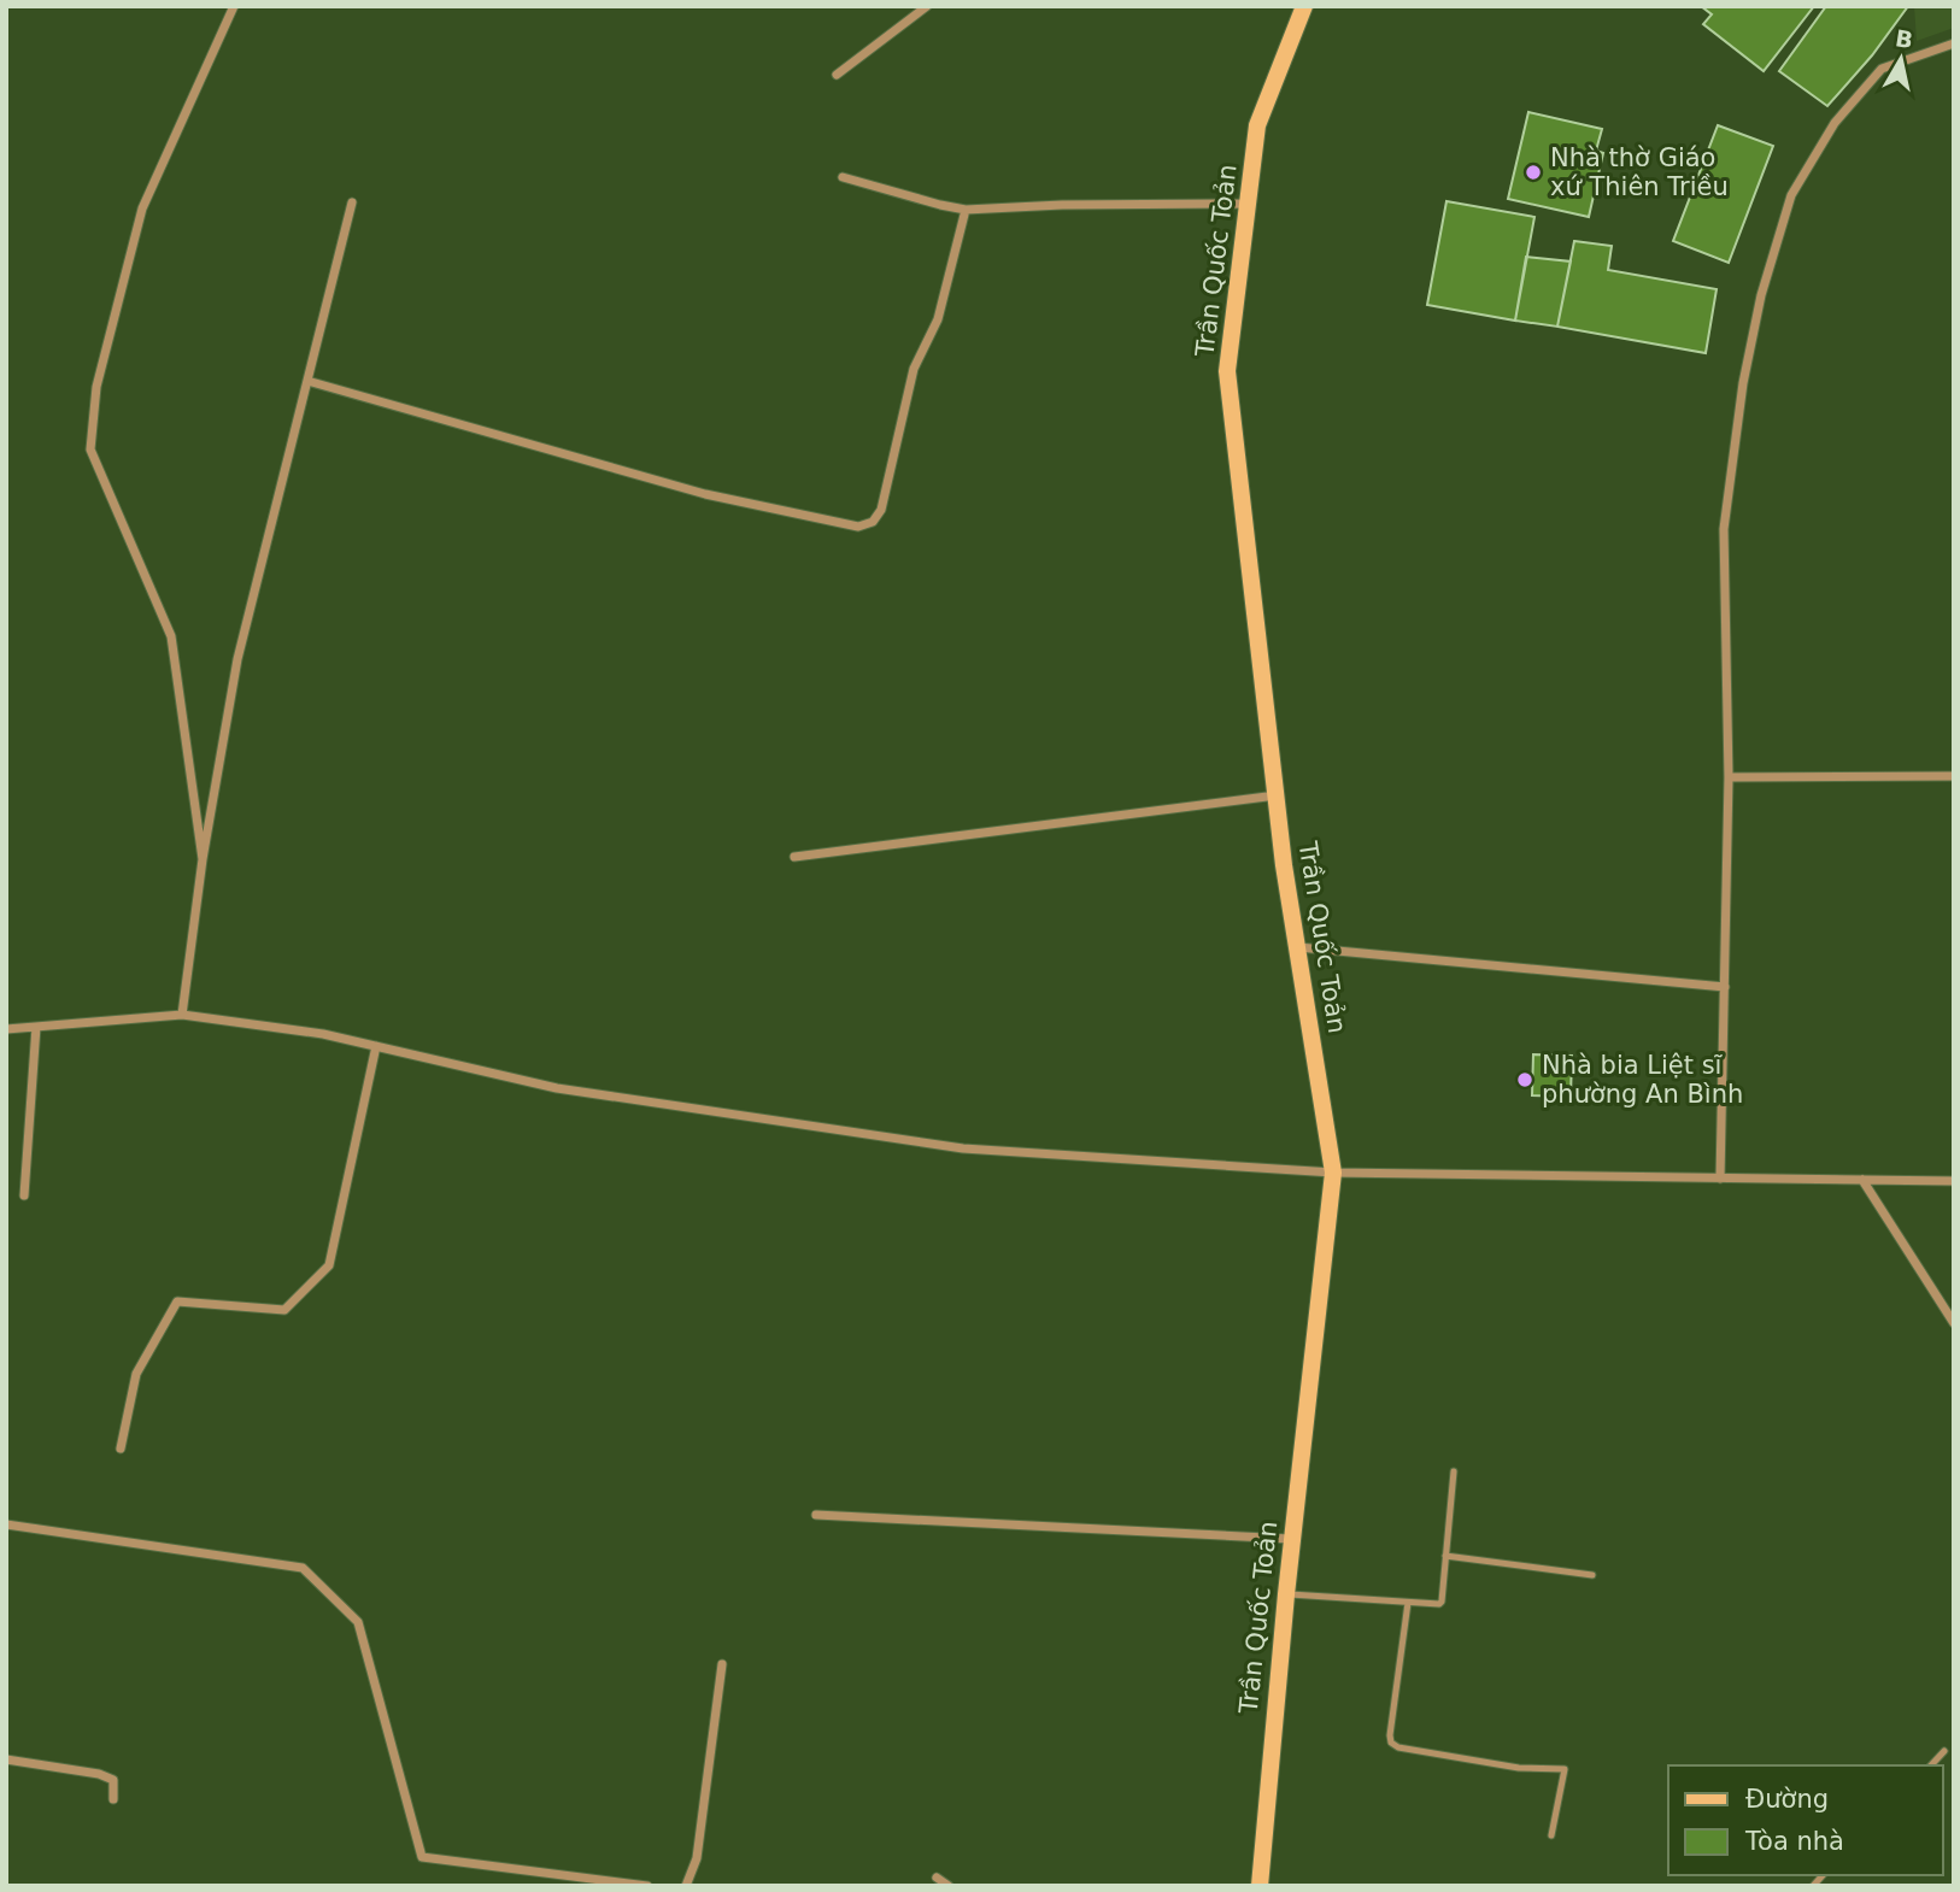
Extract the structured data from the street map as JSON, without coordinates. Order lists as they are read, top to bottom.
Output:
{
  "streets": {
    "main road": ["Trần Quốc Toản"]
  },
  "places": ["Nhà thờ Giáo xứ Thiên Triều", "Nhà bia Liệt sĩ phường An Bình"],
  "legend": ["Đường", "Tòa nhà"],
  "north": "top"
}
